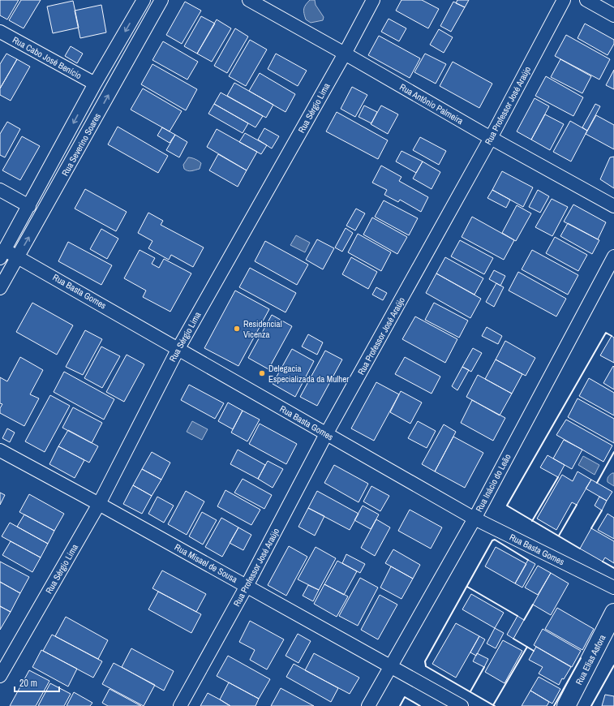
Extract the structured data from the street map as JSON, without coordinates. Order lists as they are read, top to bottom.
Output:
{
  "streets": {
    "street": [
      "Rua Cabo José Benício",
      "Rua Antônio Palmeira",
      "Rua Professor José Araújo",
      "Rua Sérgio Lima",
      "Rua Severino Soares",
      "Rua Basta Gomes",
      "Rua Inácio do Leão",
      "Rua Misael de Sousa",
      "Rua Elias Asfora"
    ]
  },
  "crossings": [
    ["Rua Cabo José Benício", "Rua Severino Soares"],
    ["Rua Antônio Palmeira", "Rua Professor José Araújo"],
    ["Rua Antônio Palmeira", "Rua Sérgio Lima"],
    ["Rua Professor José Araújo", "Rua Basta Gomes"],
    ["Rua Professor José Araújo", "Rua Misael de Sousa"],
    ["Rua Sérgio Lima", "Rua Basta Gomes"],
    ["Rua Sérgio Lima", "Rua Misael de Sousa"],
    ["Rua Severino Soares", "Rua Basta Gomes"],
    ["Rua Basta Gomes", "Rua Inácio do Leão"],
    ["Rua Inácio do Leão", "Rua Misael de Sousa"]
  ],
  "places": ["Residencial Vicenza", "Delegacia Especializada da Mulher"],
  "scale_bar": "20 m"
}
